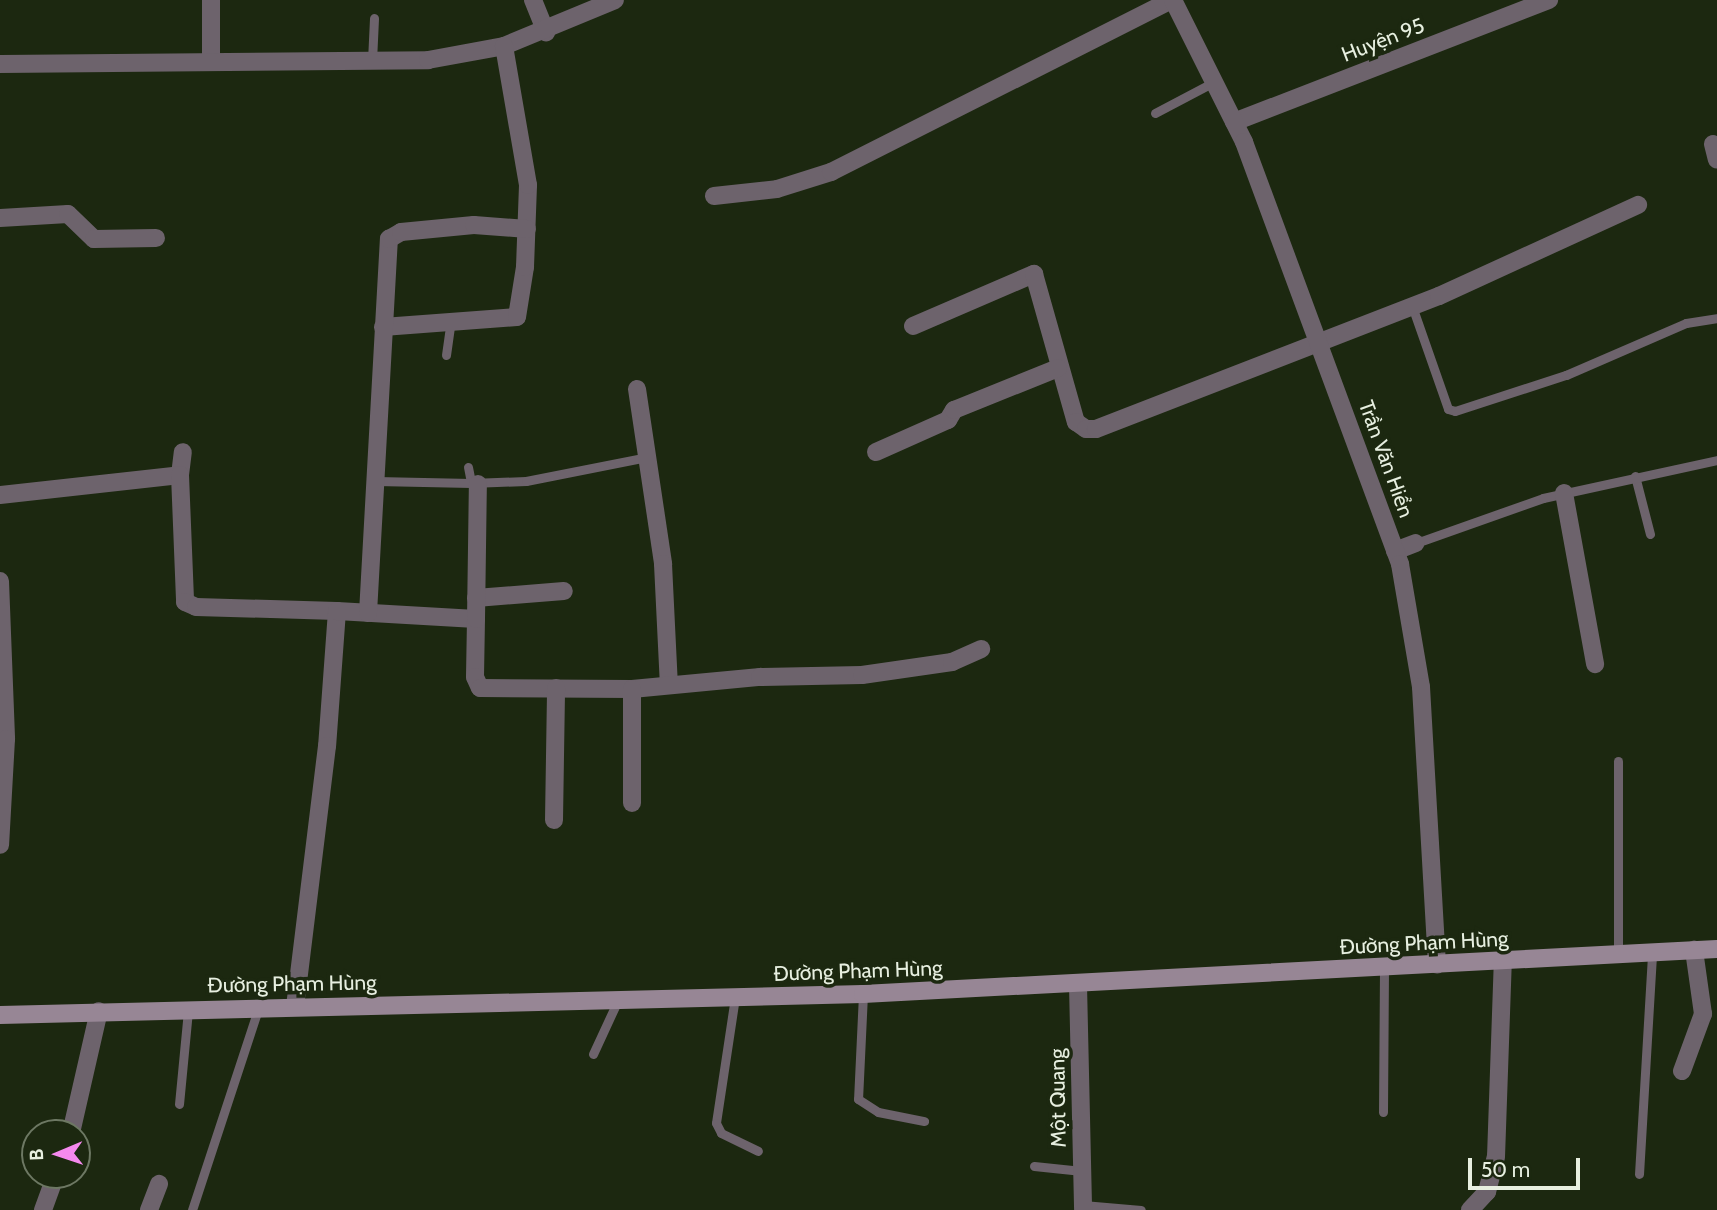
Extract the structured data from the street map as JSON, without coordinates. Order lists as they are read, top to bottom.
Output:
{
  "streets": {
    "main road": ["Đường Phạm Hùng"],
    "street": ["Huyện 95", "Trần Văn Hiển", "Một Quang"]
  },
  "crossings": [
    ["Huyện 95", "Trần Văn Hiển"],
    ["Trần Văn Hiển", "Đường Phạm Hùng"],
    ["Đường Phạm Hùng", "Một Quang"]
  ],
  "scale_bar": "50 m",
  "north": "left"
}
